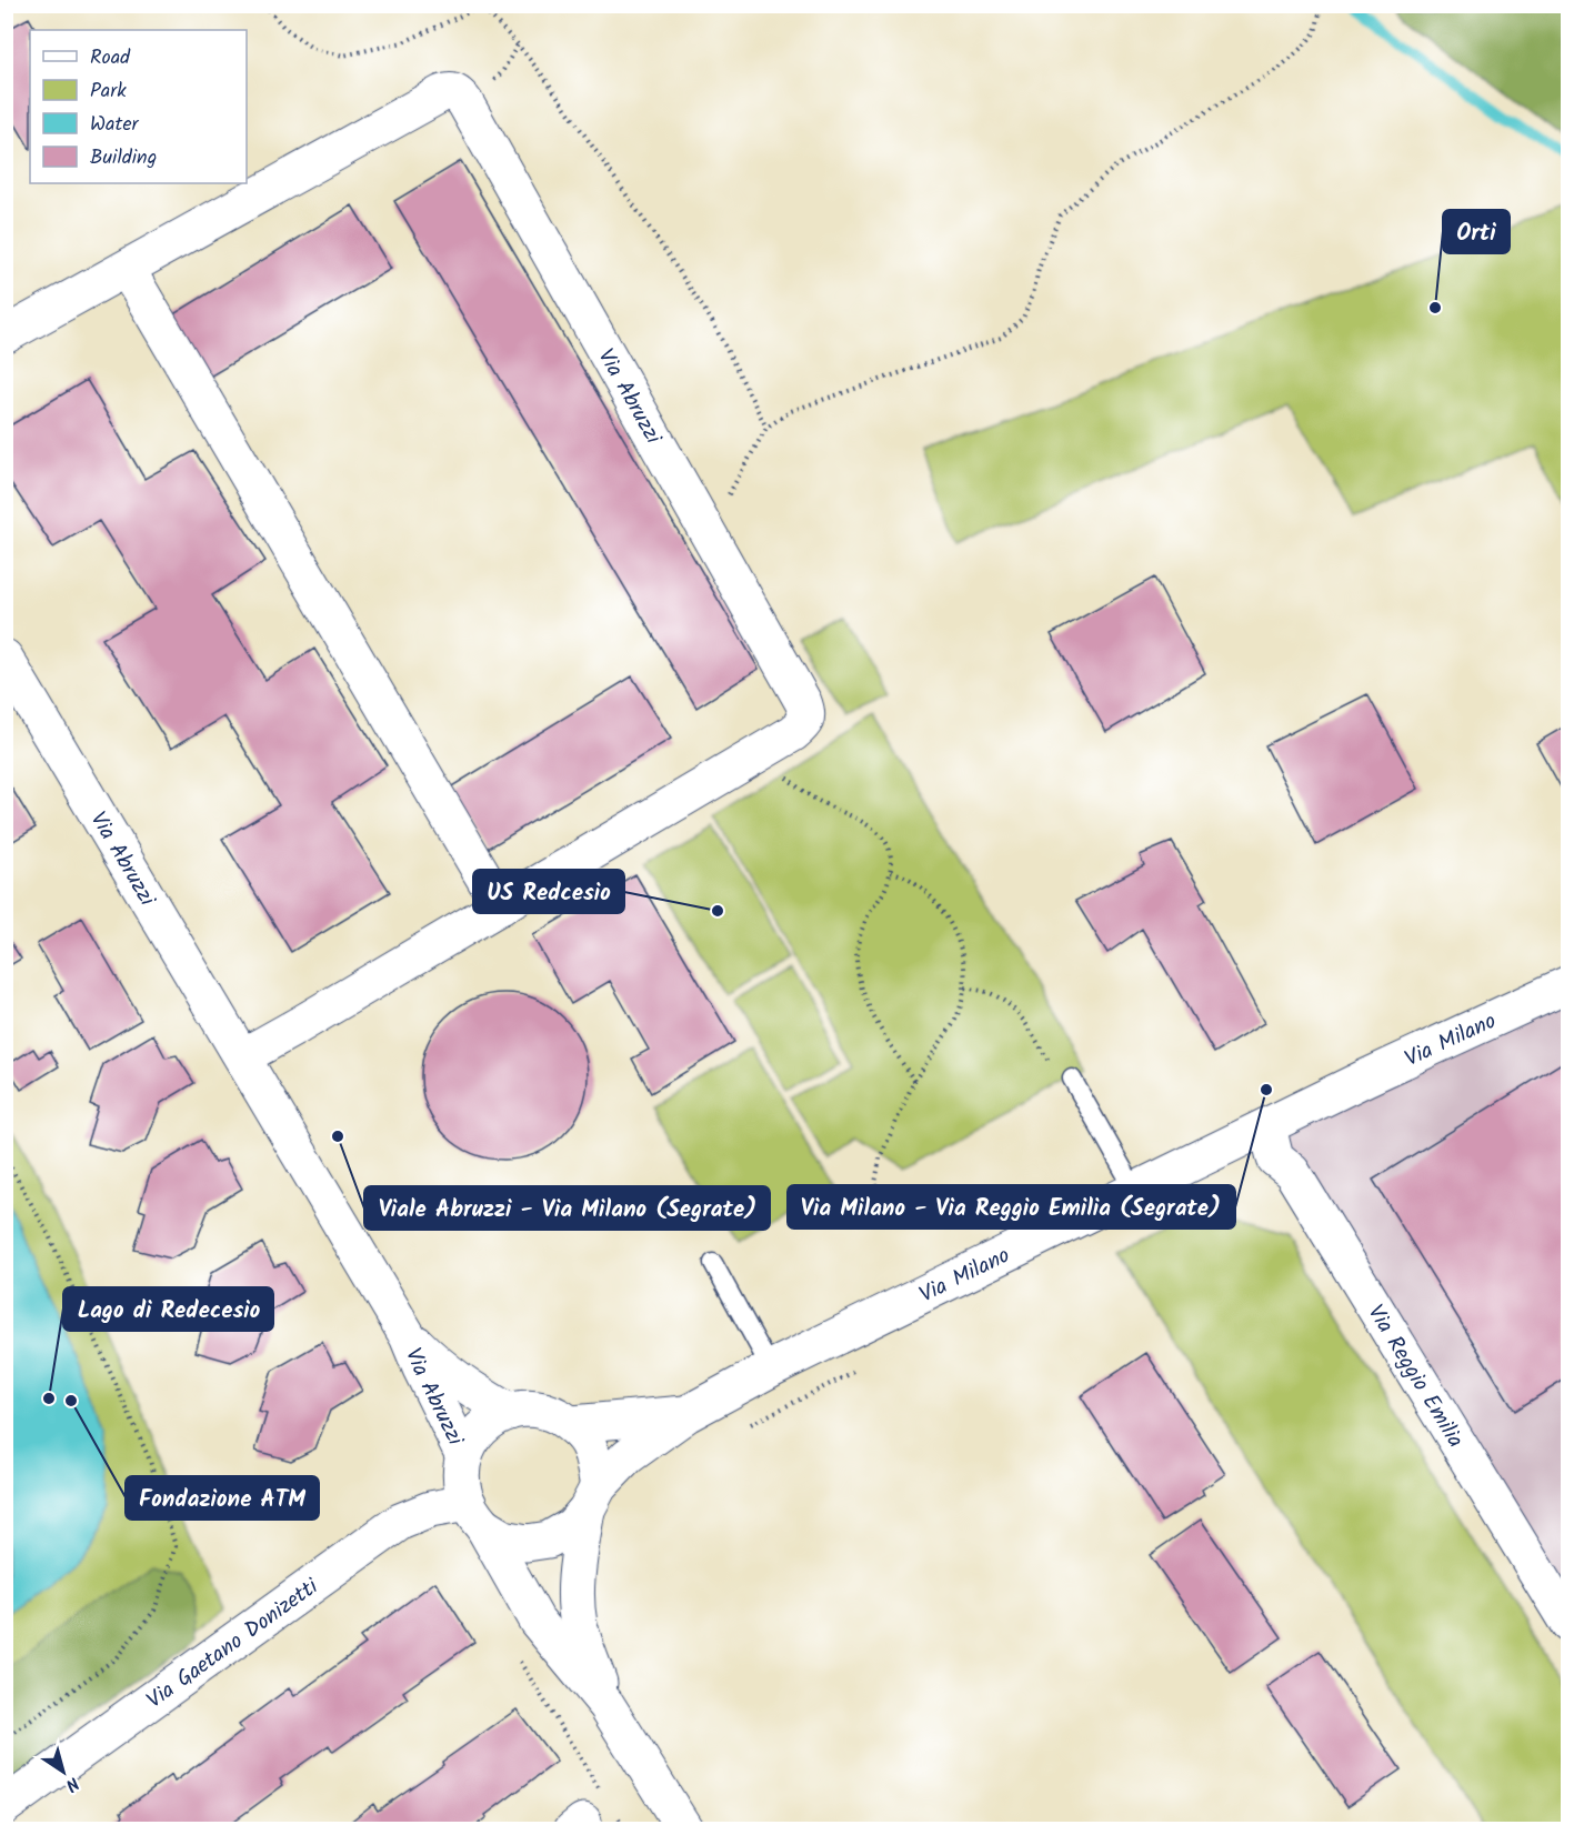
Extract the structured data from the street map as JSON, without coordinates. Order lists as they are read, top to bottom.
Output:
{
  "streets": {
    "street": [
      "Via Abruzzi",
      "Via Milano",
      "Via Reggio Emilia",
      "Via Gaetano Donizetti"
    ]
  },
  "crossings": [
    ["Via Abruzzi", "Via Milano"],
    ["Via Abruzzi", "Via Gaetano Donizetti"],
    ["Via Milano", "Via Reggio Emilia"],
    ["Via Milano", "Via Gaetano Donizetti"]
  ],
  "places": [
    "Orti",
    "US Redcesio",
    "Via Milano - Via Reggio Emilia (Segrate)",
    "Viale Abruzzi - Via Milano (Segrate)",
    "Lago di Redecesio",
    "Fondazione ATM"
  ],
  "legend": [
    "Road",
    "Park",
    "Water",
    "Building"
  ],
  "north": "bottom right"
}
